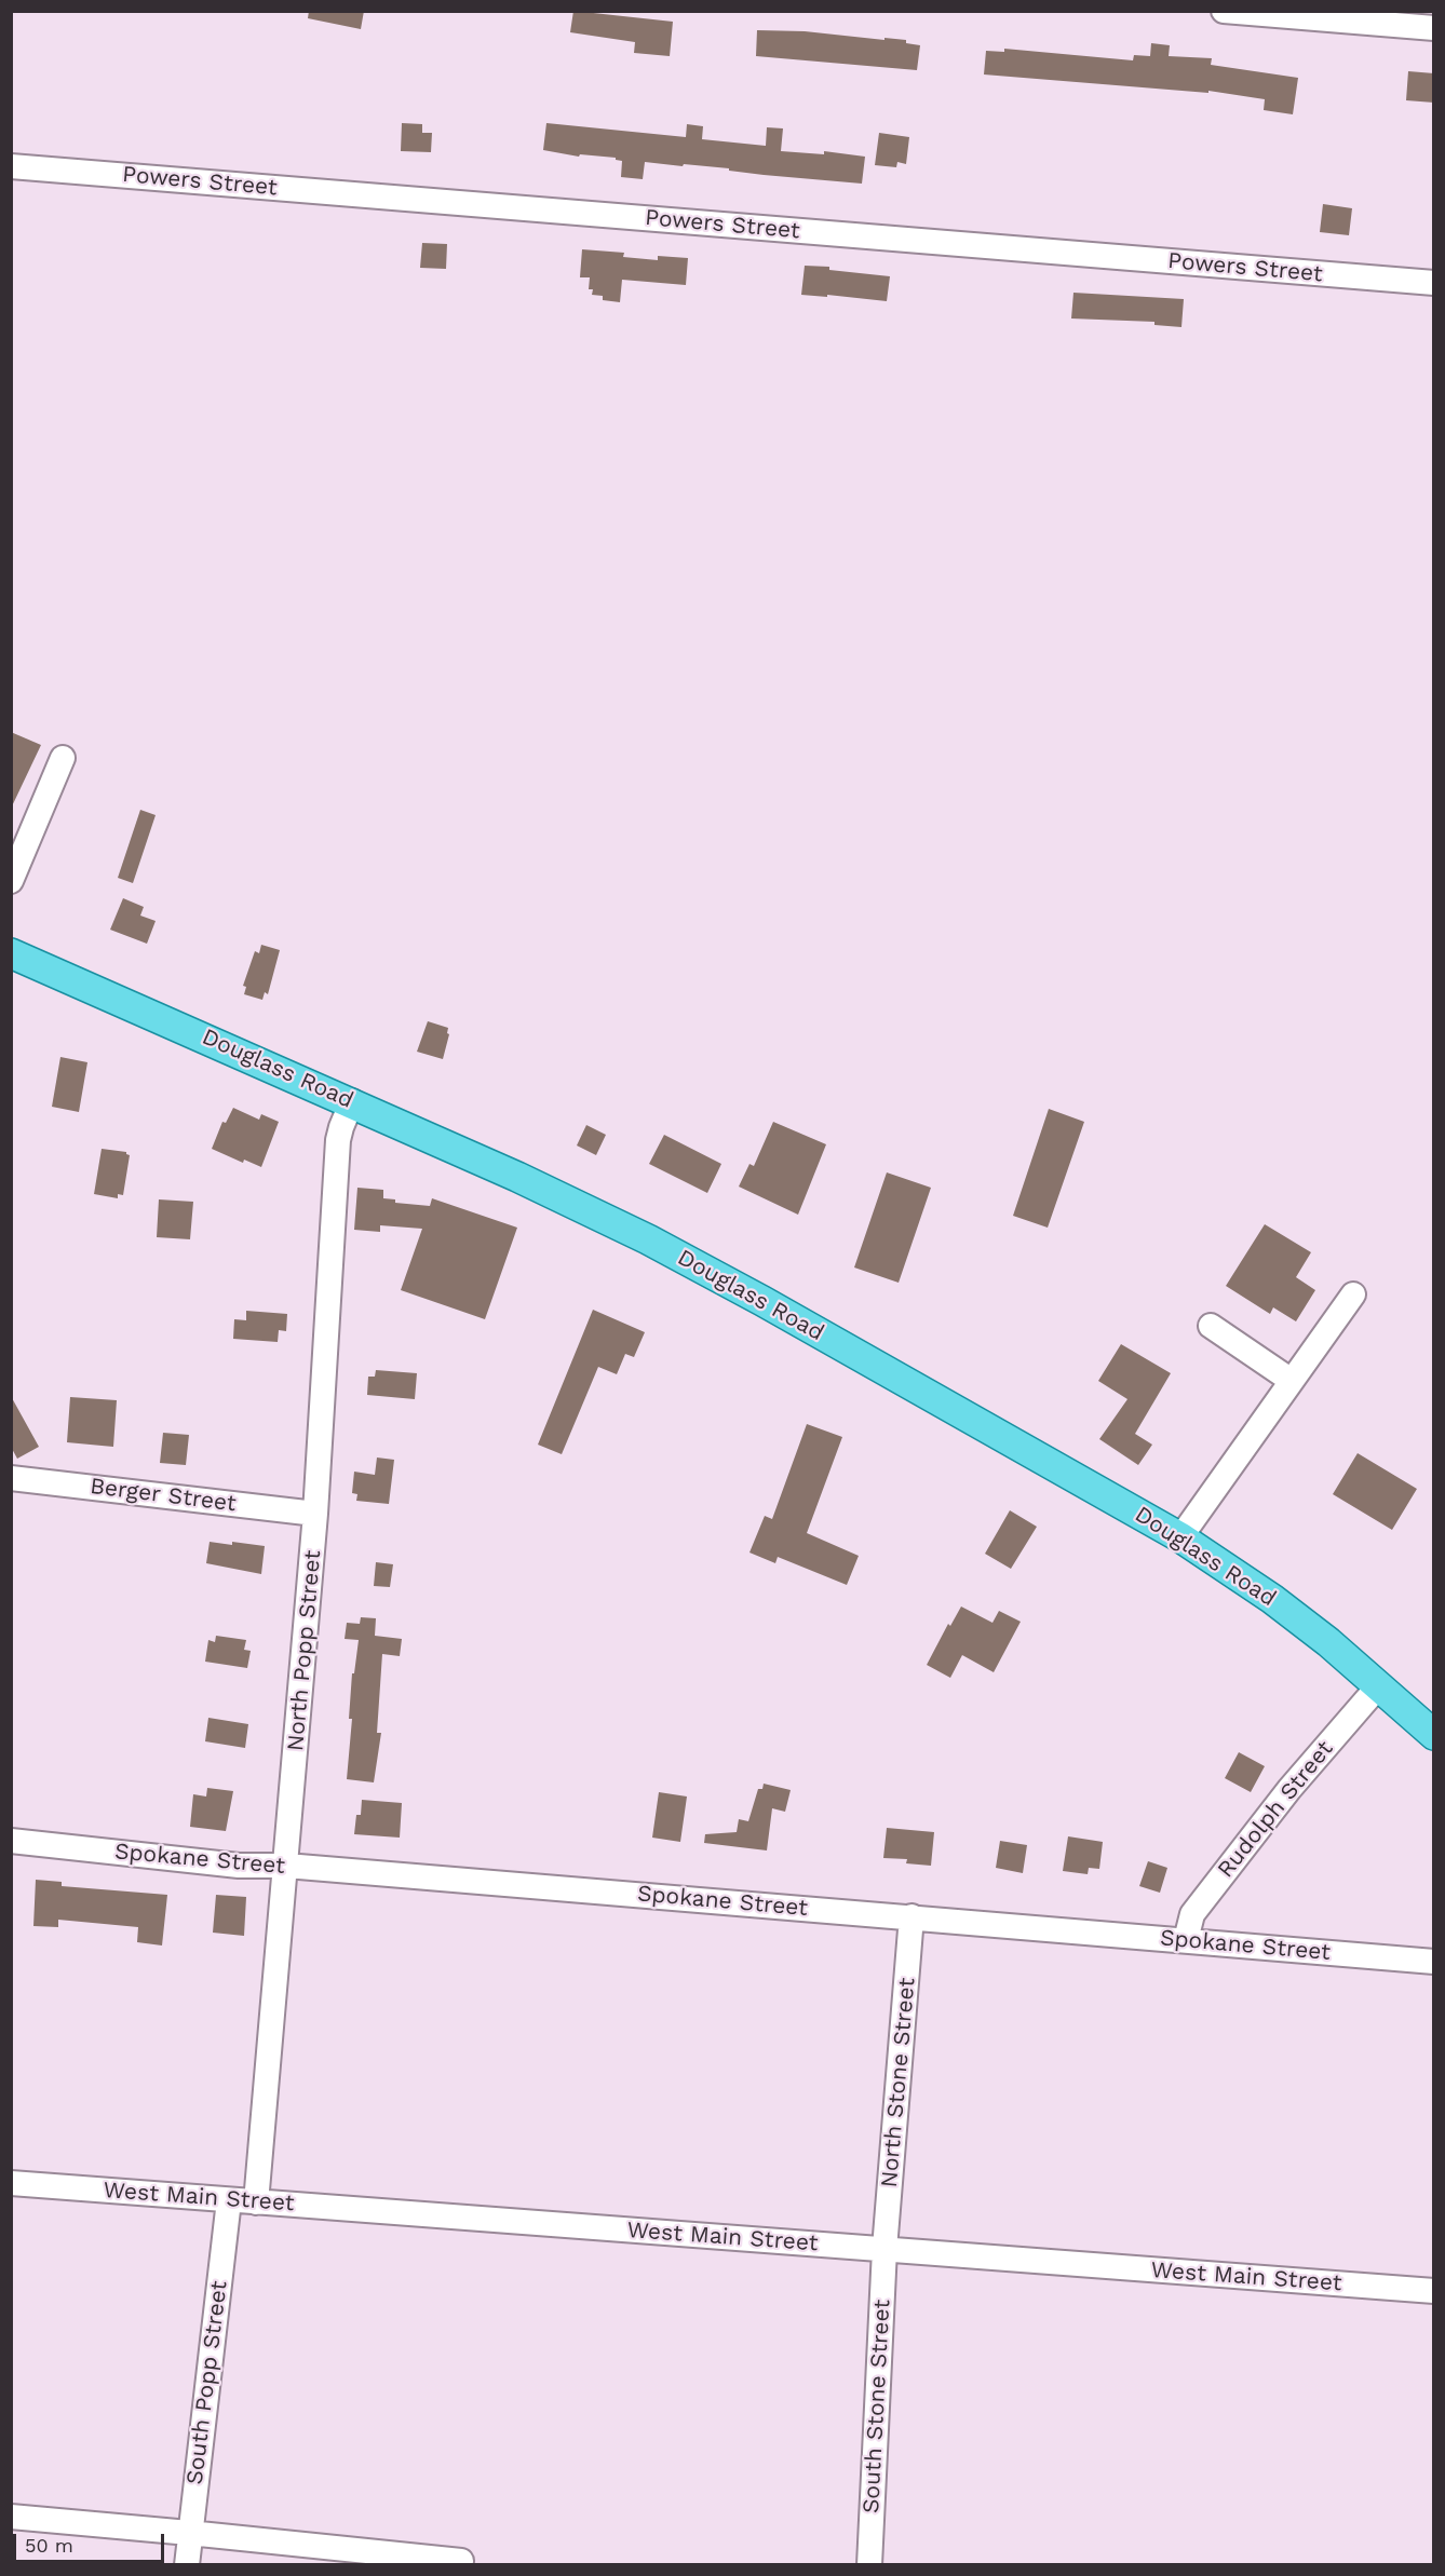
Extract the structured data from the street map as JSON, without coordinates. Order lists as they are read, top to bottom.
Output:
{
  "streets": {
    "main road": ["Douglass Road"],
    "street": [
      "Powers Street",
      "Berger Street",
      "North Popp Street",
      "Rudolph Street",
      "Spokane Street",
      "North Stone Street",
      "West Main Street",
      "South Popp Street",
      "South Stone Street"
    ]
  },
  "crossings": [
    ["Douglass Road", "North Popp Street"],
    ["Douglass Road", "Rudolph Street"],
    ["Berger Street", "North Popp Street"],
    ["North Popp Street", "Spokane Street"],
    ["North Popp Street", "West Main Street"],
    ["Rudolph Street", "Spokane Street"],
    ["Spokane Street", "North Stone Street"],
    ["North Stone Street", "West Main Street"],
    ["North Stone Street", "South Stone Street"],
    ["West Main Street", "South Popp Street"],
    ["West Main Street", "South Stone Street"]
  ],
  "scale_bar": "50 m"
}
